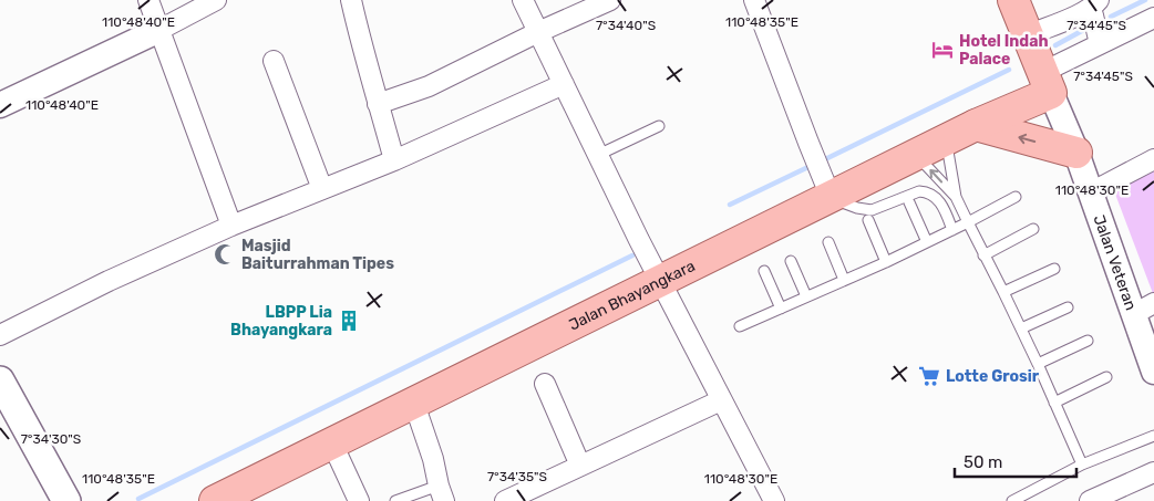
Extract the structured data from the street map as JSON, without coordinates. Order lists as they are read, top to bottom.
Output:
{
  "streets": {
    "main road": ["Jalan Veteran", "Jalan Bhayangkara"]
  },
  "crossings": [
    ["Jalan Veteran", "Jalan Bhayangkara"]
  ],
  "places": {
    "hotel": ["Hotel Indah Palace"],
    "mosque": ["Masjid Baiturrahman Tipes"],
    "building": ["LBPP Lia Bhayangkara"],
    "supermarket": ["Lotte Grosir"]
  },
  "scale_bar": "50 m",
  "coordinates": [
    "110°48'40\"E",
    "110°48'35\"E",
    "7°34'40\"S",
    "7°34'45\"S",
    "110°48'30\"E",
    "7°34'30\"S",
    "7°34'35\"S"
  ]
}
